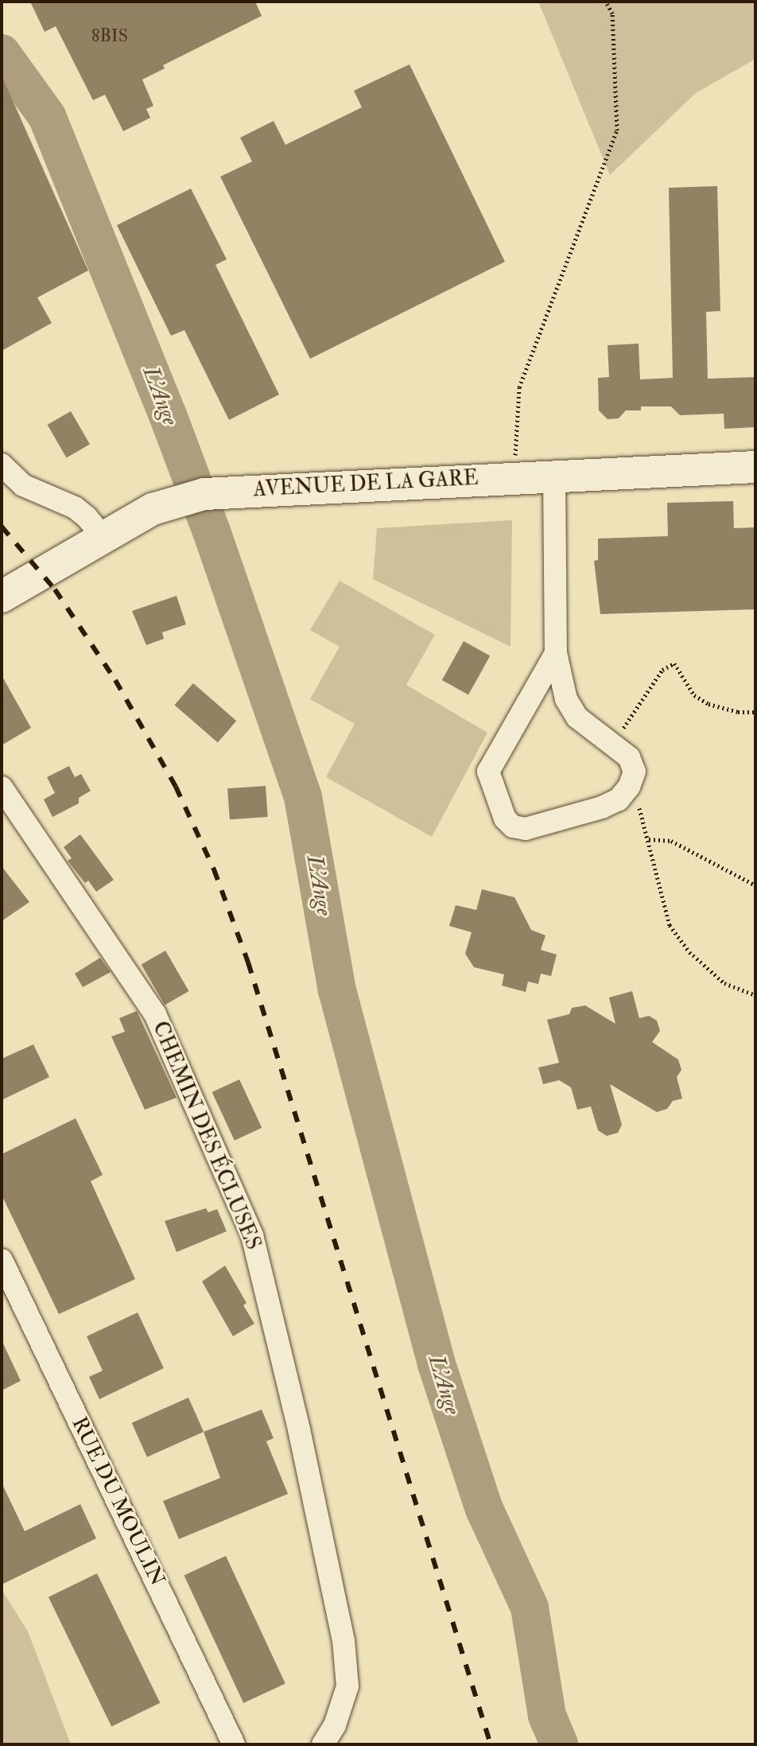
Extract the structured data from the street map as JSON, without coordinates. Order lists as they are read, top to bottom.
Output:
{
  "streets": {
    "street": ["AVENUE DE LA GARE", "CHEMIN DES ÉCLUSES", "RUE DU MOULIN"]
  },
  "water": ["L'Ange"],
  "house_numbers": ["8BIS"]
}
